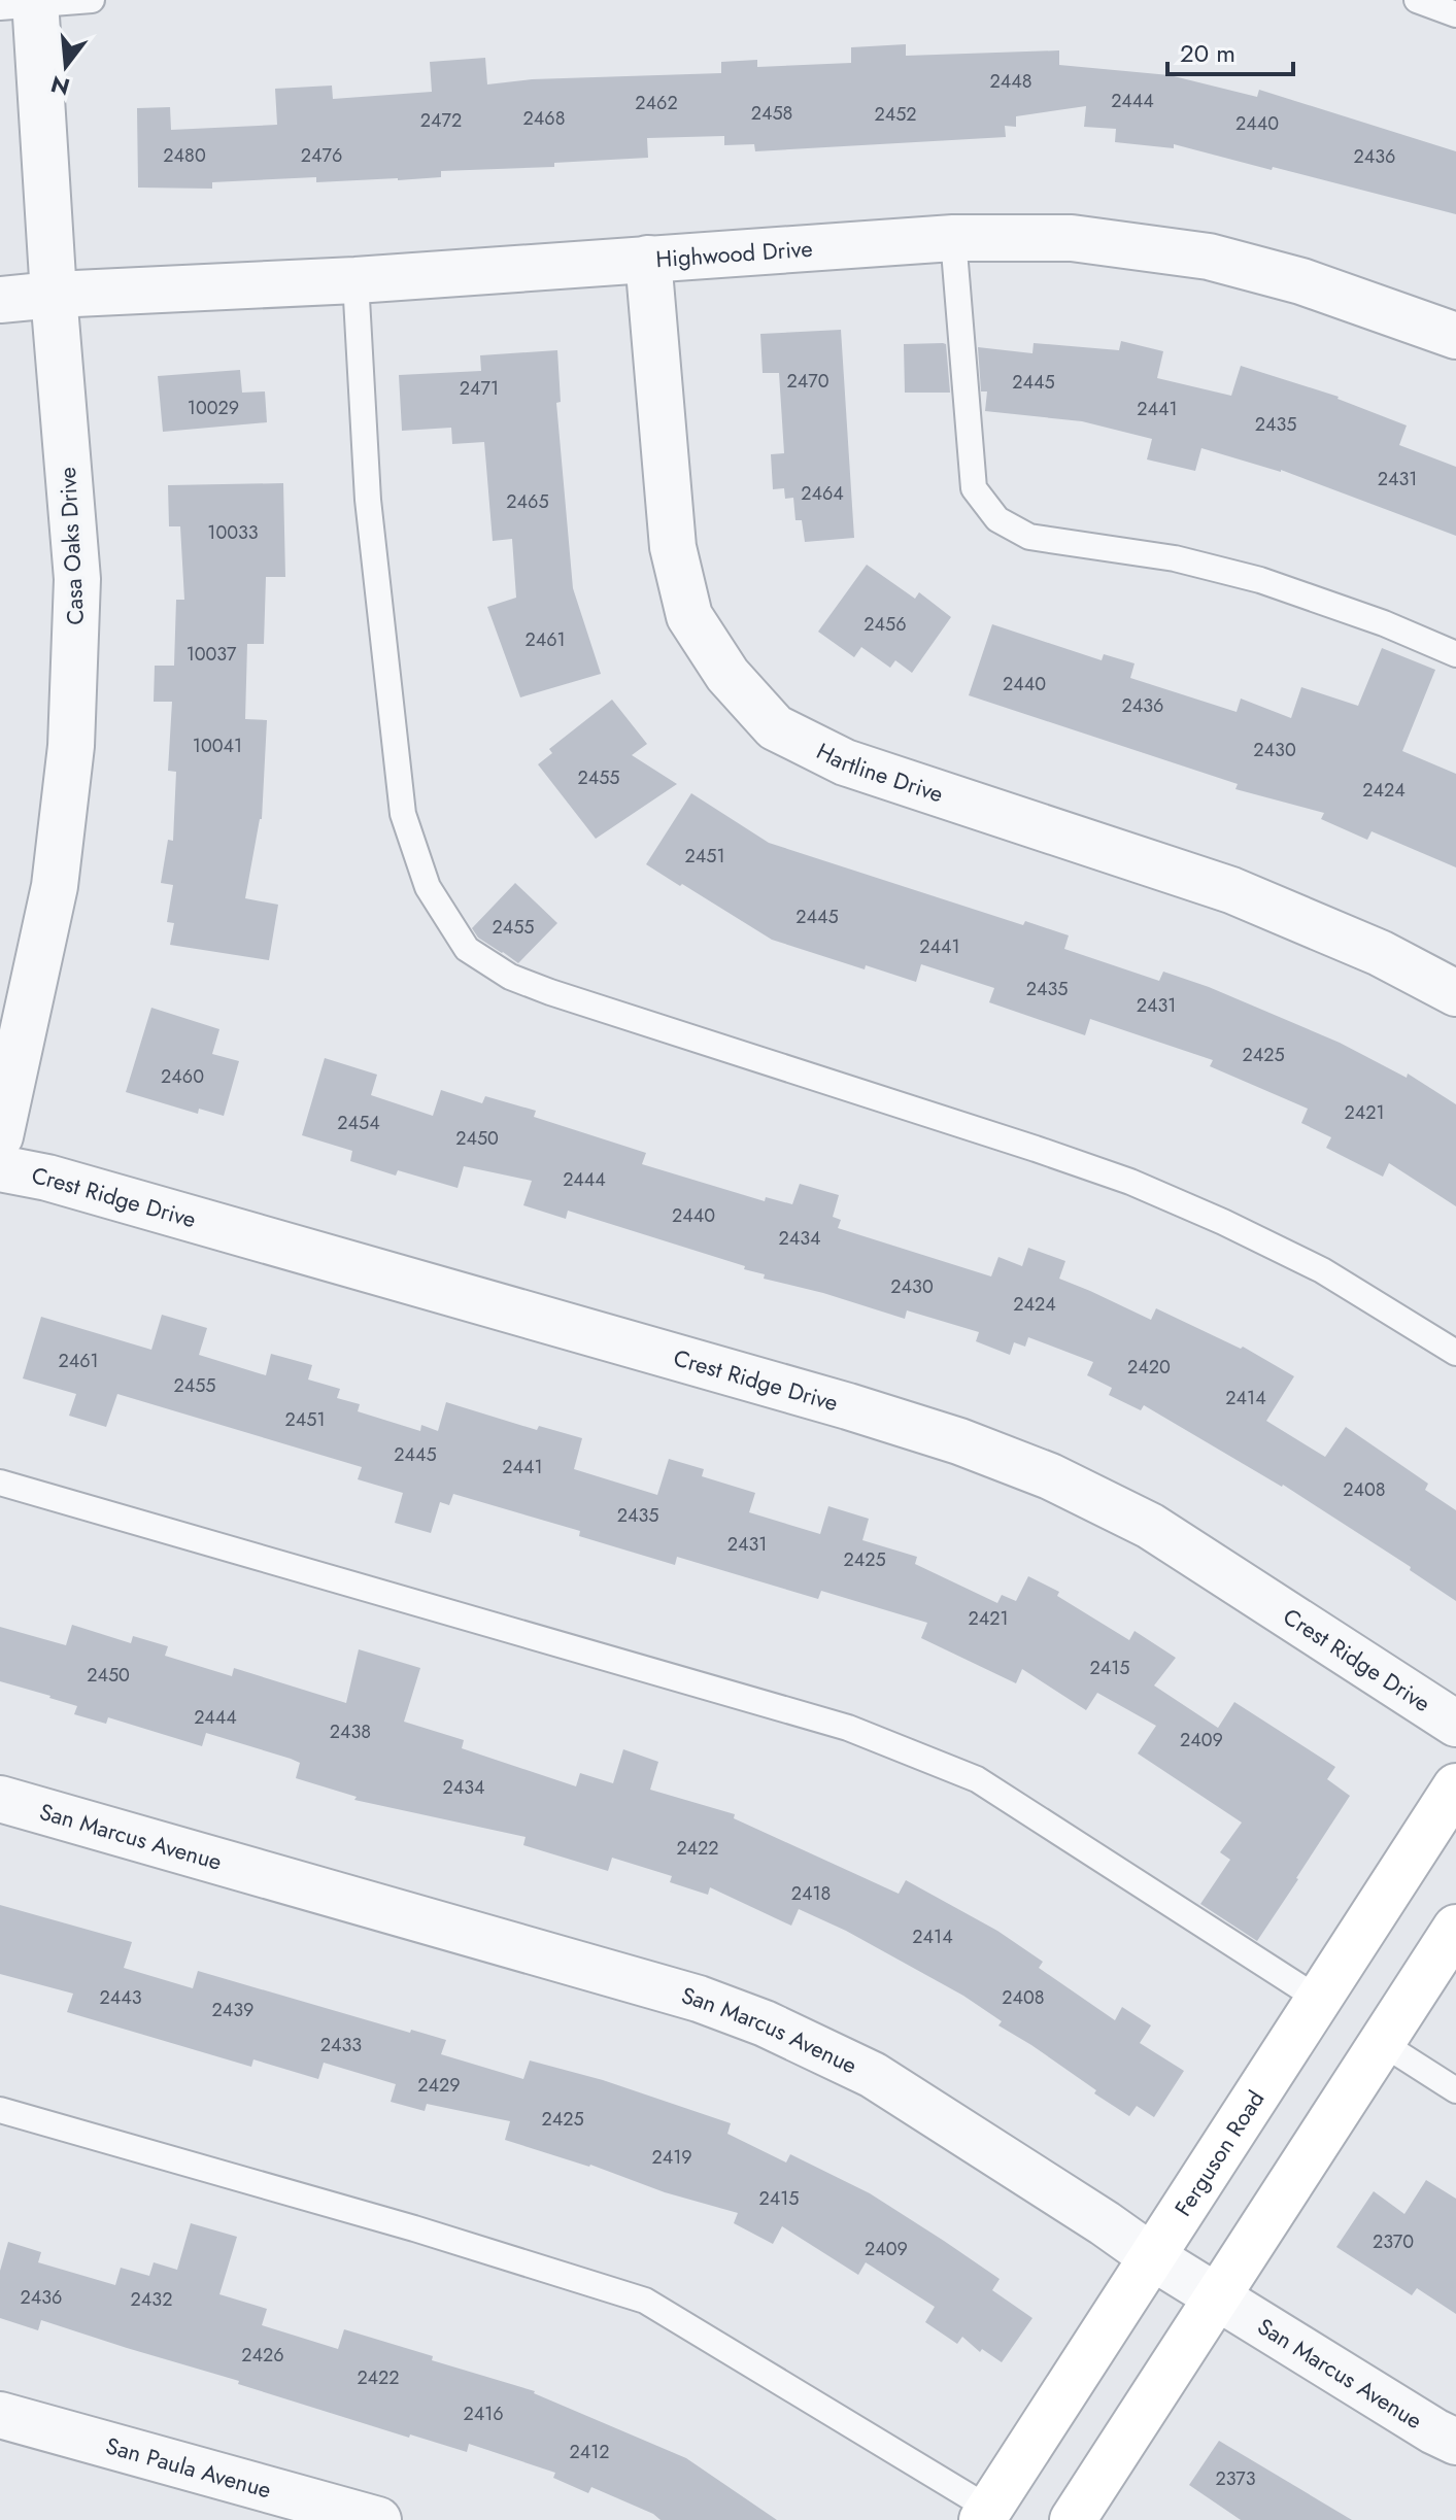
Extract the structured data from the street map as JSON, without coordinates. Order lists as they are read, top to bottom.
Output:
{
  "streets": {
    "main road": ["Ferguson Road"],
    "street": [
      "Highwood Drive",
      "Casa Oaks Drive",
      "Hartline Drive",
      "Crest Ridge Drive",
      "San Marcus Avenue",
      "San Paula Avenue"
    ]
  },
  "crossings": [
    ["Highwood Drive", "Casa Oaks Drive"],
    ["Highwood Drive", "Hartline Drive"],
    ["San Marcus Avenue", "Ferguson Road"]
  ],
  "house_numbers": [
    "2448",
    "2444",
    "2462",
    "2458",
    "2452",
    "2468",
    "2472",
    "2440",
    "2480",
    "2476",
    "2436",
    "2470",
    "2445",
    "2471",
    "10029",
    "2441",
    "2435",
    "2431",
    "2464",
    "2465",
    "10033",
    "2456",
    "2461",
    "10037",
    "2440",
    "2436",
    "10041",
    "2430",
    "2455",
    "2424",
    "2451",
    "2445",
    "2455",
    "2441",
    "2435",
    "2431",
    "2425",
    "2460",
    "2421",
    "2454",
    "2450",
    "2444",
    "2440",
    "2434",
    "2430",
    "2424",
    "2461",
    "2420",
    "2455",
    "2414",
    "2451",
    "2445",
    "2441",
    "2408",
    "2435",
    "2431",
    "2425",
    "2421",
    "2415",
    "2450",
    "2444",
    "2438",
    "2409",
    "2434",
    "2422",
    "2418",
    "2414",
    "2443",
    "2408",
    "2439",
    "2433",
    "2429",
    "2425",
    "2419",
    "2415",
    "2370",
    "2409",
    "2436",
    "2432",
    "2426",
    "2422",
    "2416",
    "2412",
    "2373"
  ],
  "scale_bar": "20 m",
  "north": "bottom"
}
